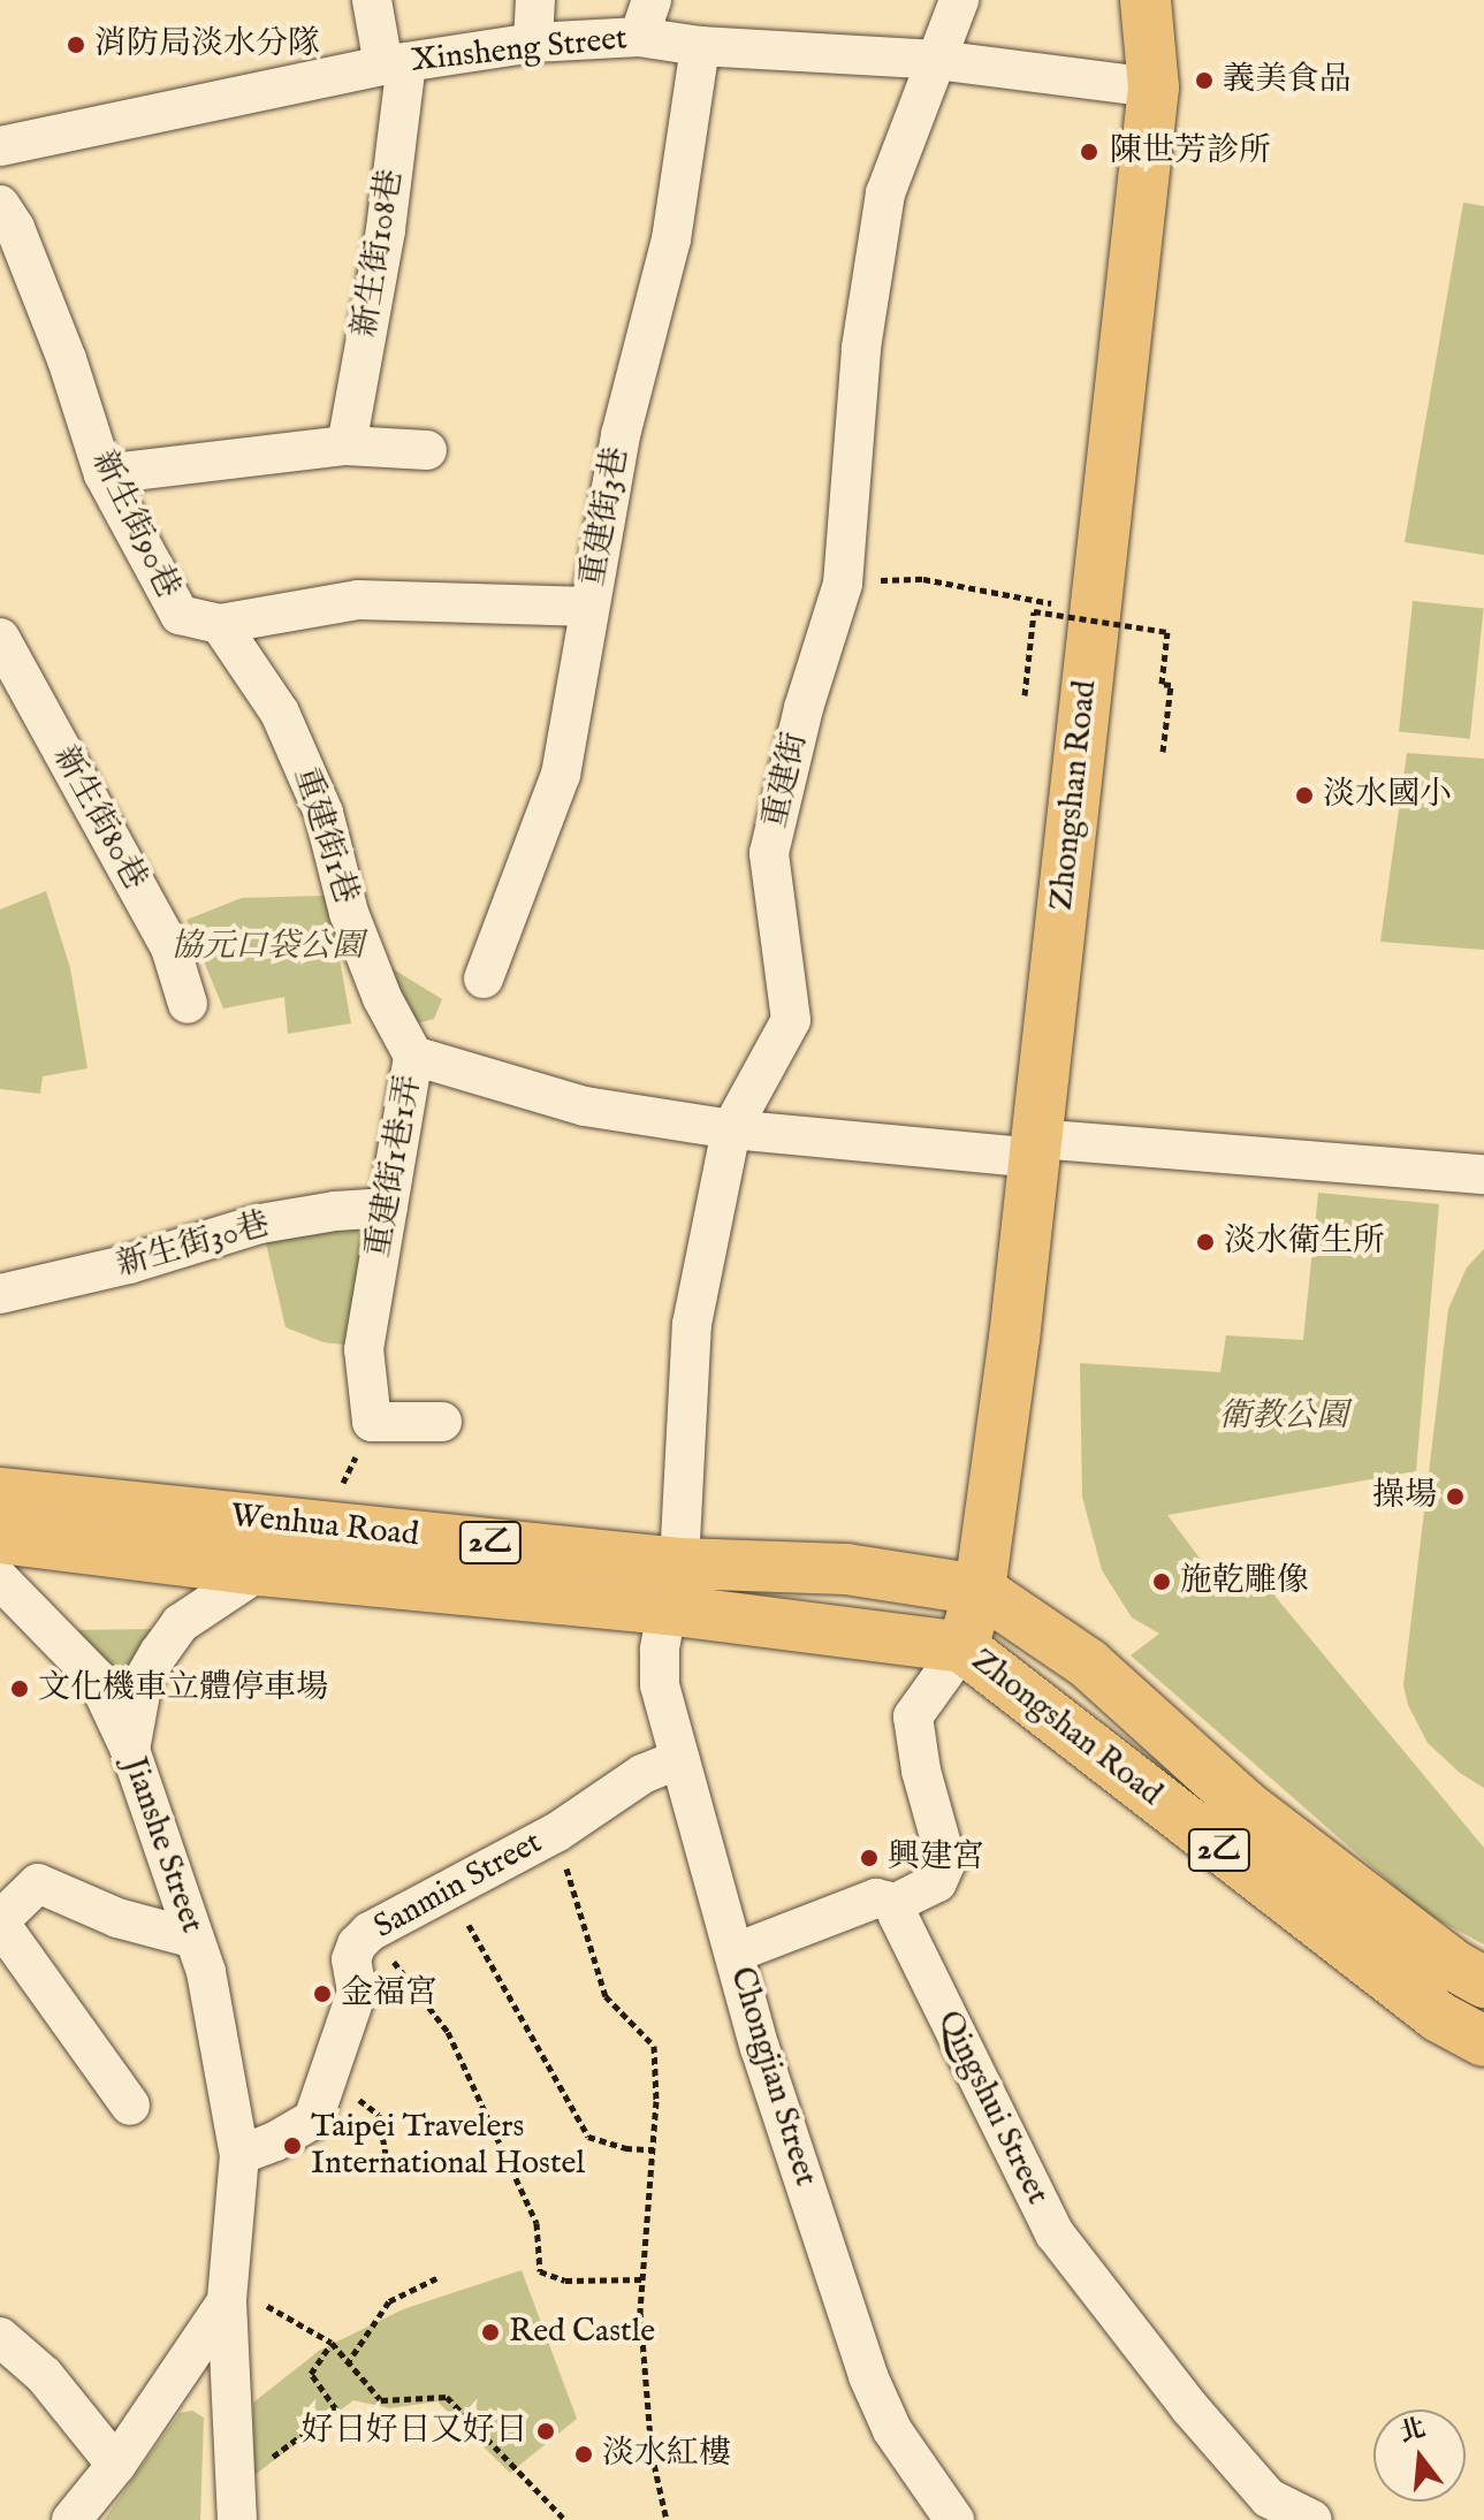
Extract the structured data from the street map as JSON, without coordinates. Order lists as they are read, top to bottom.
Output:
{
  "streets": {
    "main road": ["Zhongshan Road", "Wenhua Road", "2乙"],
    "street": [
      "Xinsheng Street",
      "新生街108巷",
      "重建街3巷",
      "新生街90巷",
      "重建街",
      "新生街80巷",
      "重建街1巷",
      "重建街1巷1弄",
      "新生街30巷",
      "Jianshe Street",
      "Sanmin Street",
      "Chongjian Street",
      "Qingshui Street"
    ]
  },
  "crossings": [
    ["Xinsheng Street", "新生街108巷"],
    ["Xinsheng Street", "重建街3巷"],
    ["Xinsheng Street", "重建街"],
    ["Xinsheng Street", "Zhongshan Road"],
    ["重建街3巷", "新生街90巷"],
    ["新生街90巷", "重建街1巷"],
    ["重建街", "重建街1巷1弄"],
    ["重建街", "Wenhua Road"],
    ["重建街", "Chongjian Street"],
    ["Zhongshan Road", "重建街1巷1弄"],
    ["Zhongshan Road", "Wenhua Road"],
    ["重建街1巷", "重建街1巷1弄"],
    ["重建街1巷1弄", "新生街30巷"],
    ["Wenhua Road", "Chongjian Street"],
    ["Jianshe Street", "Sanmin Street"],
    ["Sanmin Street", "Chongjian Street"]
  ],
  "parks": ["協元口袋公園", "衛教公園"],
  "places": [
    "消防局淡水分隊",
    "義美食品",
    "陳世芳診所",
    "淡水國小",
    "淡水衛生所",
    "操場",
    "施乾雕像",
    "文化機車立體停車場",
    "興建宮",
    "金福宮",
    "Taipei Travelers International Hostel",
    "Red Castle",
    "好日好日又好日",
    "淡水紅樓"
  ],
  "north": "top"
}
